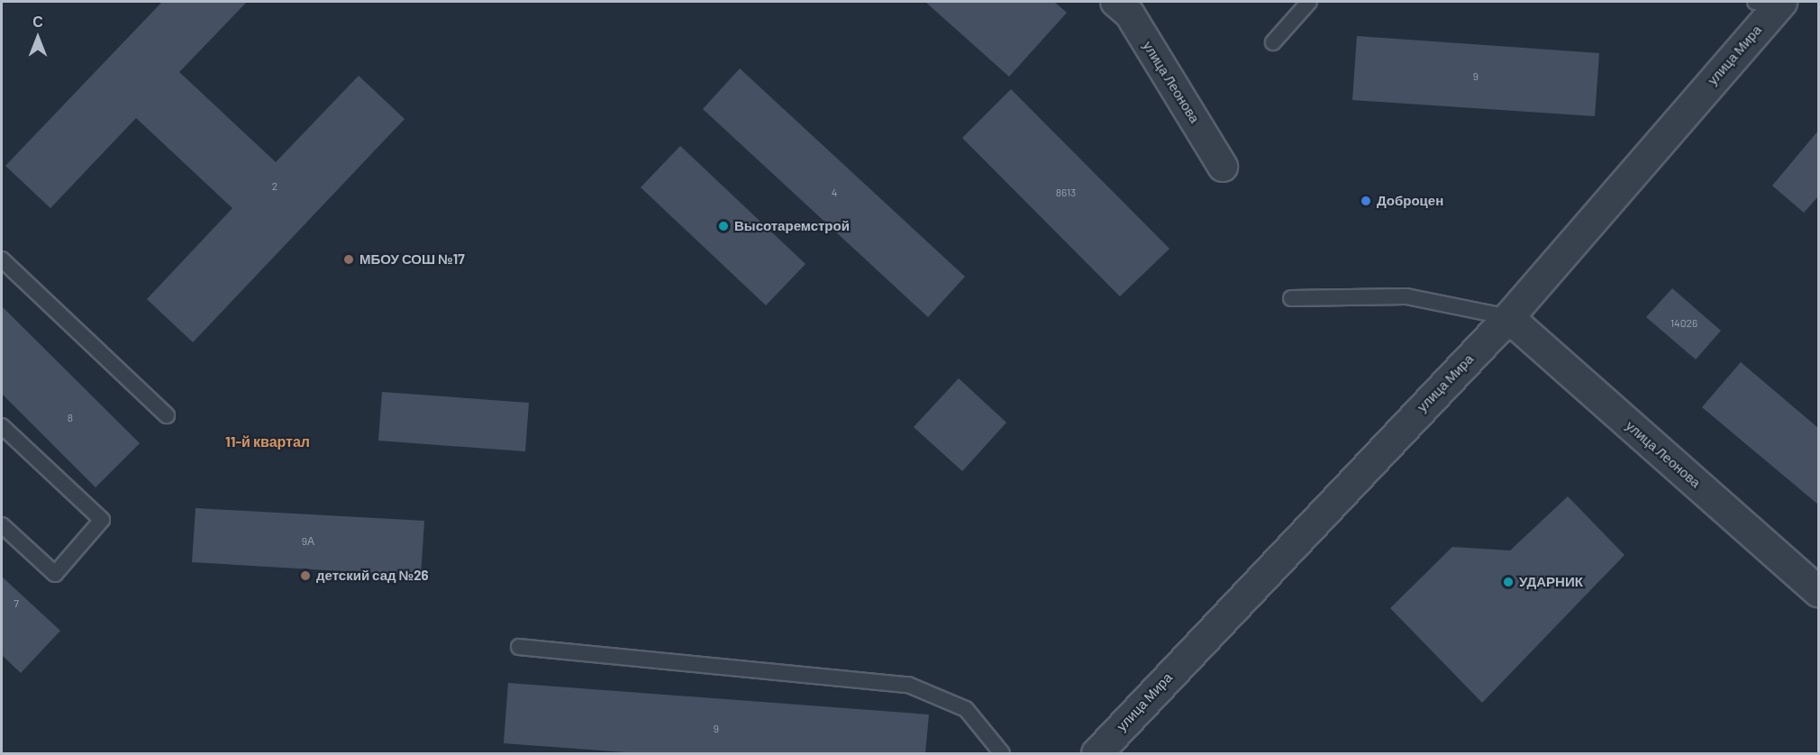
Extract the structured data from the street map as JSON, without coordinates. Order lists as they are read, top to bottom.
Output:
{
  "streets": {
    "street": ["улица Мира", "улица Леонова"]
  },
  "crossings": [
    ["улица Мира", "улица Леонова"]
  ],
  "districts": ["11-й квартал"],
  "places": [
    "Доброцен",
    "Высотаремстрой",
    "МБОУ СОШ №17",
    "детский сад №26",
    "УДАРНИК"
  ],
  "house_numbers": [
    "9",
    "2",
    "4",
    "8613",
    "14026",
    "8",
    "9А",
    "7",
    "9"
  ],
  "north": "top"
}
